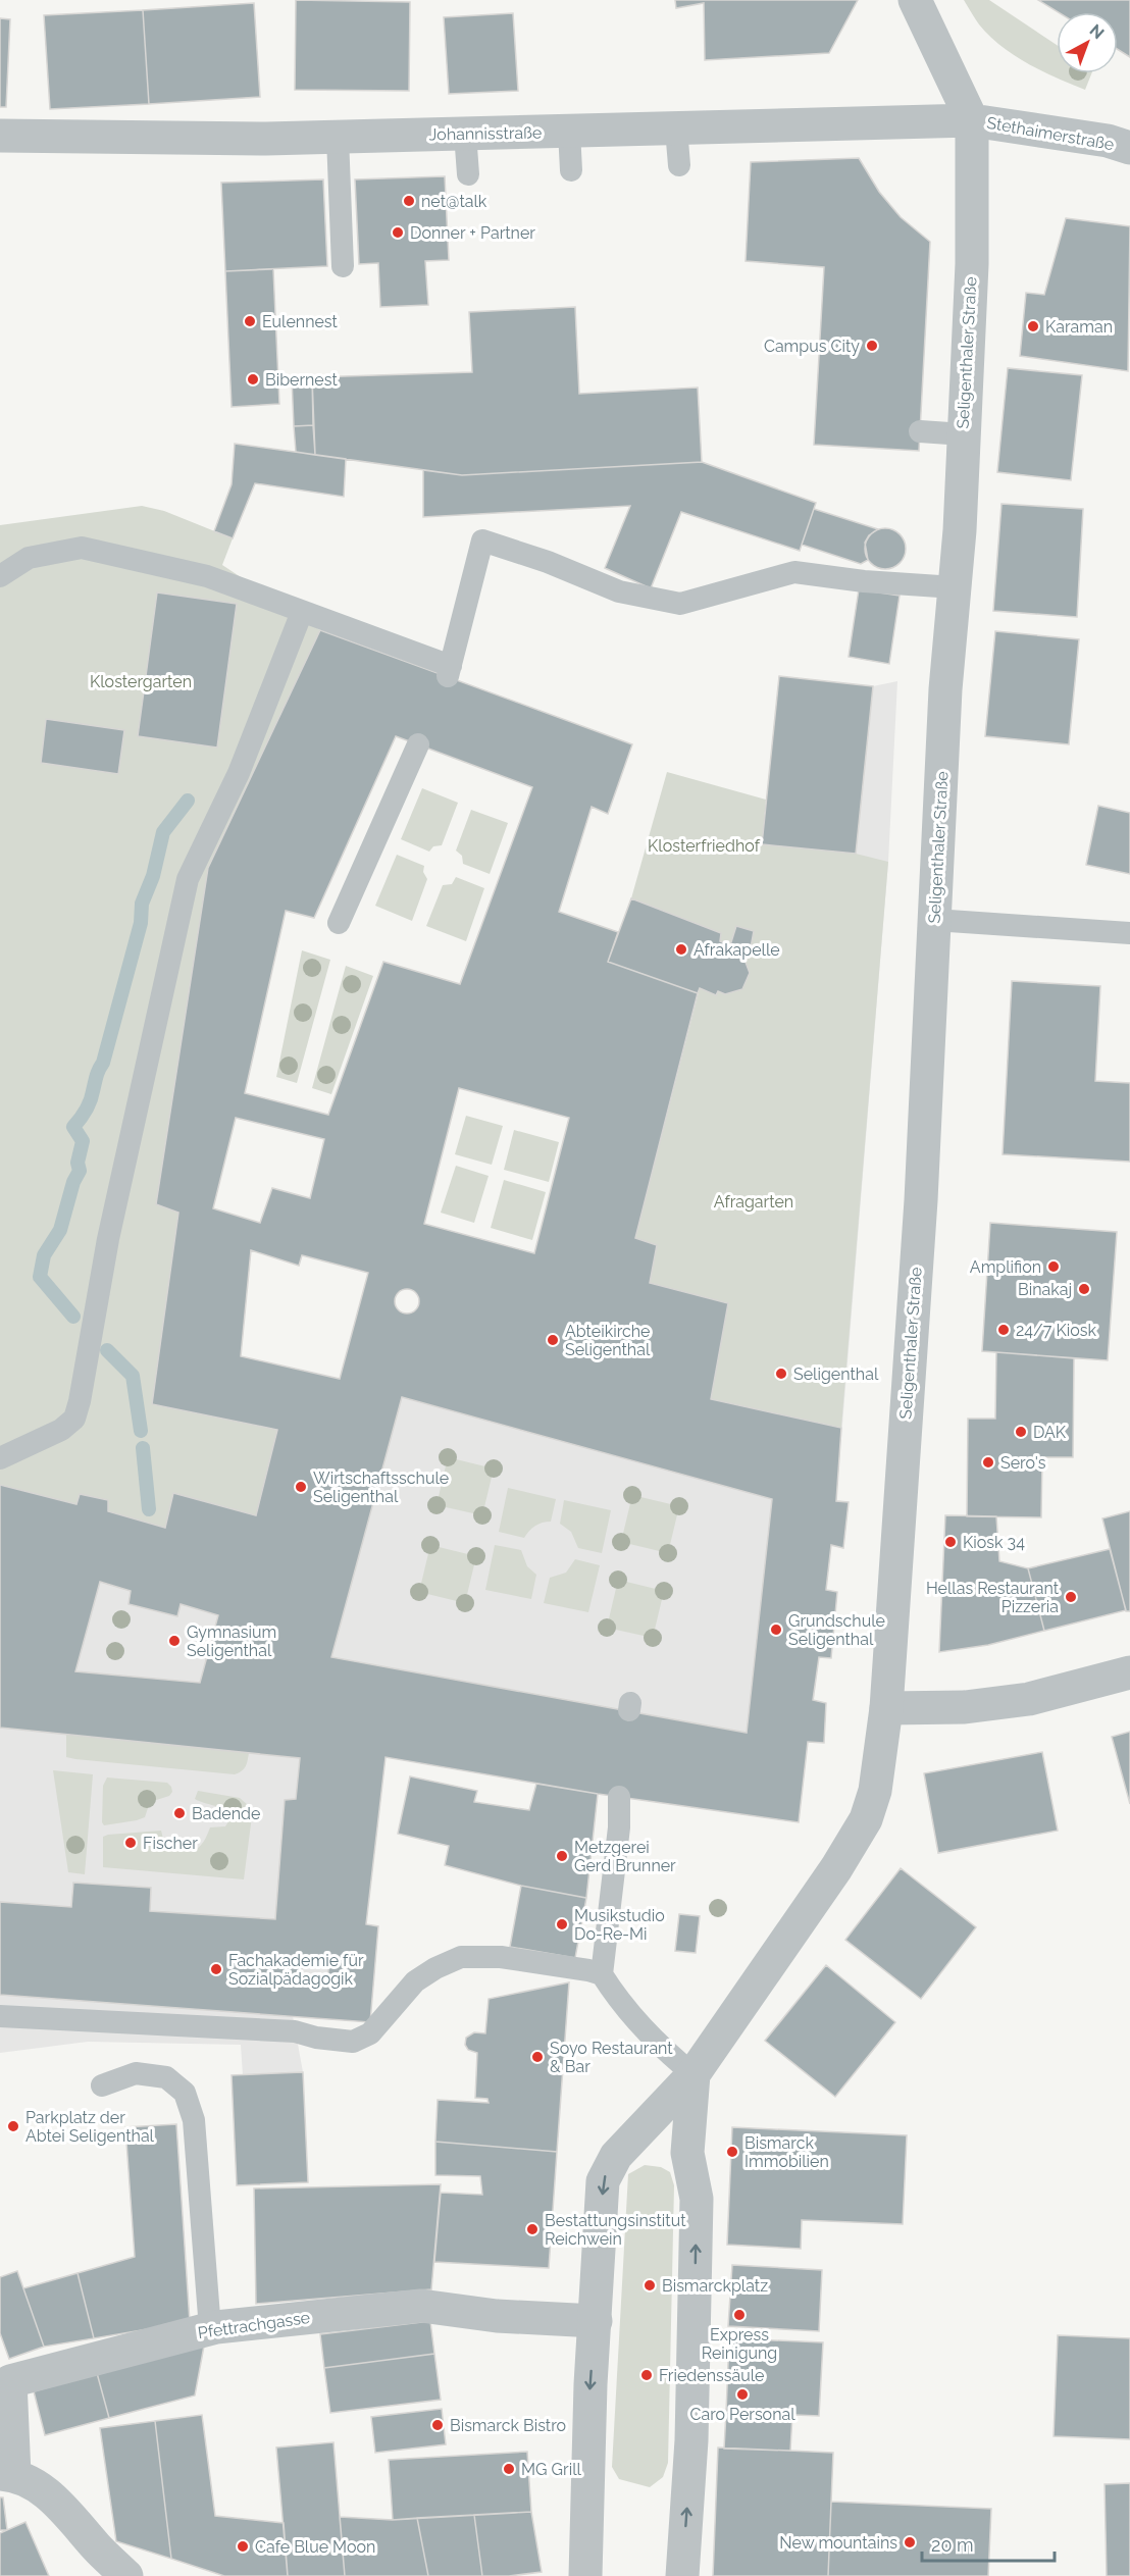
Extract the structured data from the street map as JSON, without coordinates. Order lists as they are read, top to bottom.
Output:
{
  "streets": {
    "street": [
      "Johannisstraße",
      "Stethaimerstraße",
      "Seligenthaler Straße",
      "Pfettrachgasse"
    ]
  },
  "crossings": [
    ["Johannisstraße", "Stethaimerstraße"],
    ["Johannisstraße", "Seligenthaler Straße"],
    ["Stethaimerstraße", "Seligenthaler Straße"]
  ],
  "parks": ["Klostergarten", "Klosterfriedhof", "Afragarten"],
  "places": [
    "net@talk",
    "Donner + Partner",
    "Eulennest",
    "Karaman",
    "Campus City",
    "Bibernest",
    "Afrakapelle",
    "Amplifion",
    "Binakaj",
    "24/7 Kiosk",
    "Abteikirche Seligenthal",
    "Seligenthal",
    "DAK",
    "Sero's",
    "Wirtschaftsschule Seligenthal",
    "Kiosk 34",
    "Hellas Restaurant Pizzeria",
    "Grundschule Seligenthal",
    "Gymnasium Seligenthal",
    "Badende",
    "Fischer",
    "Metzgerei Gerd Brunner",
    "Musikstudio Do-Re-Mi",
    "Fachakademie für Sozialpädagogik",
    "Soyo Restaurant & Bar",
    "Parkplatz der Abtei Seligenthal",
    "Bismarck Immobilien",
    "Bestattungsinstitut Reichwein",
    "Bismarckplatz",
    "Express Reinigung",
    "Friedenssäule",
    "Caro Personal",
    "Bismarck Bistro",
    "MG Grill",
    "New mountains",
    "Cafe Blue Moon"
  ],
  "scale_bar": "20 m",
  "north": "top right"
}
